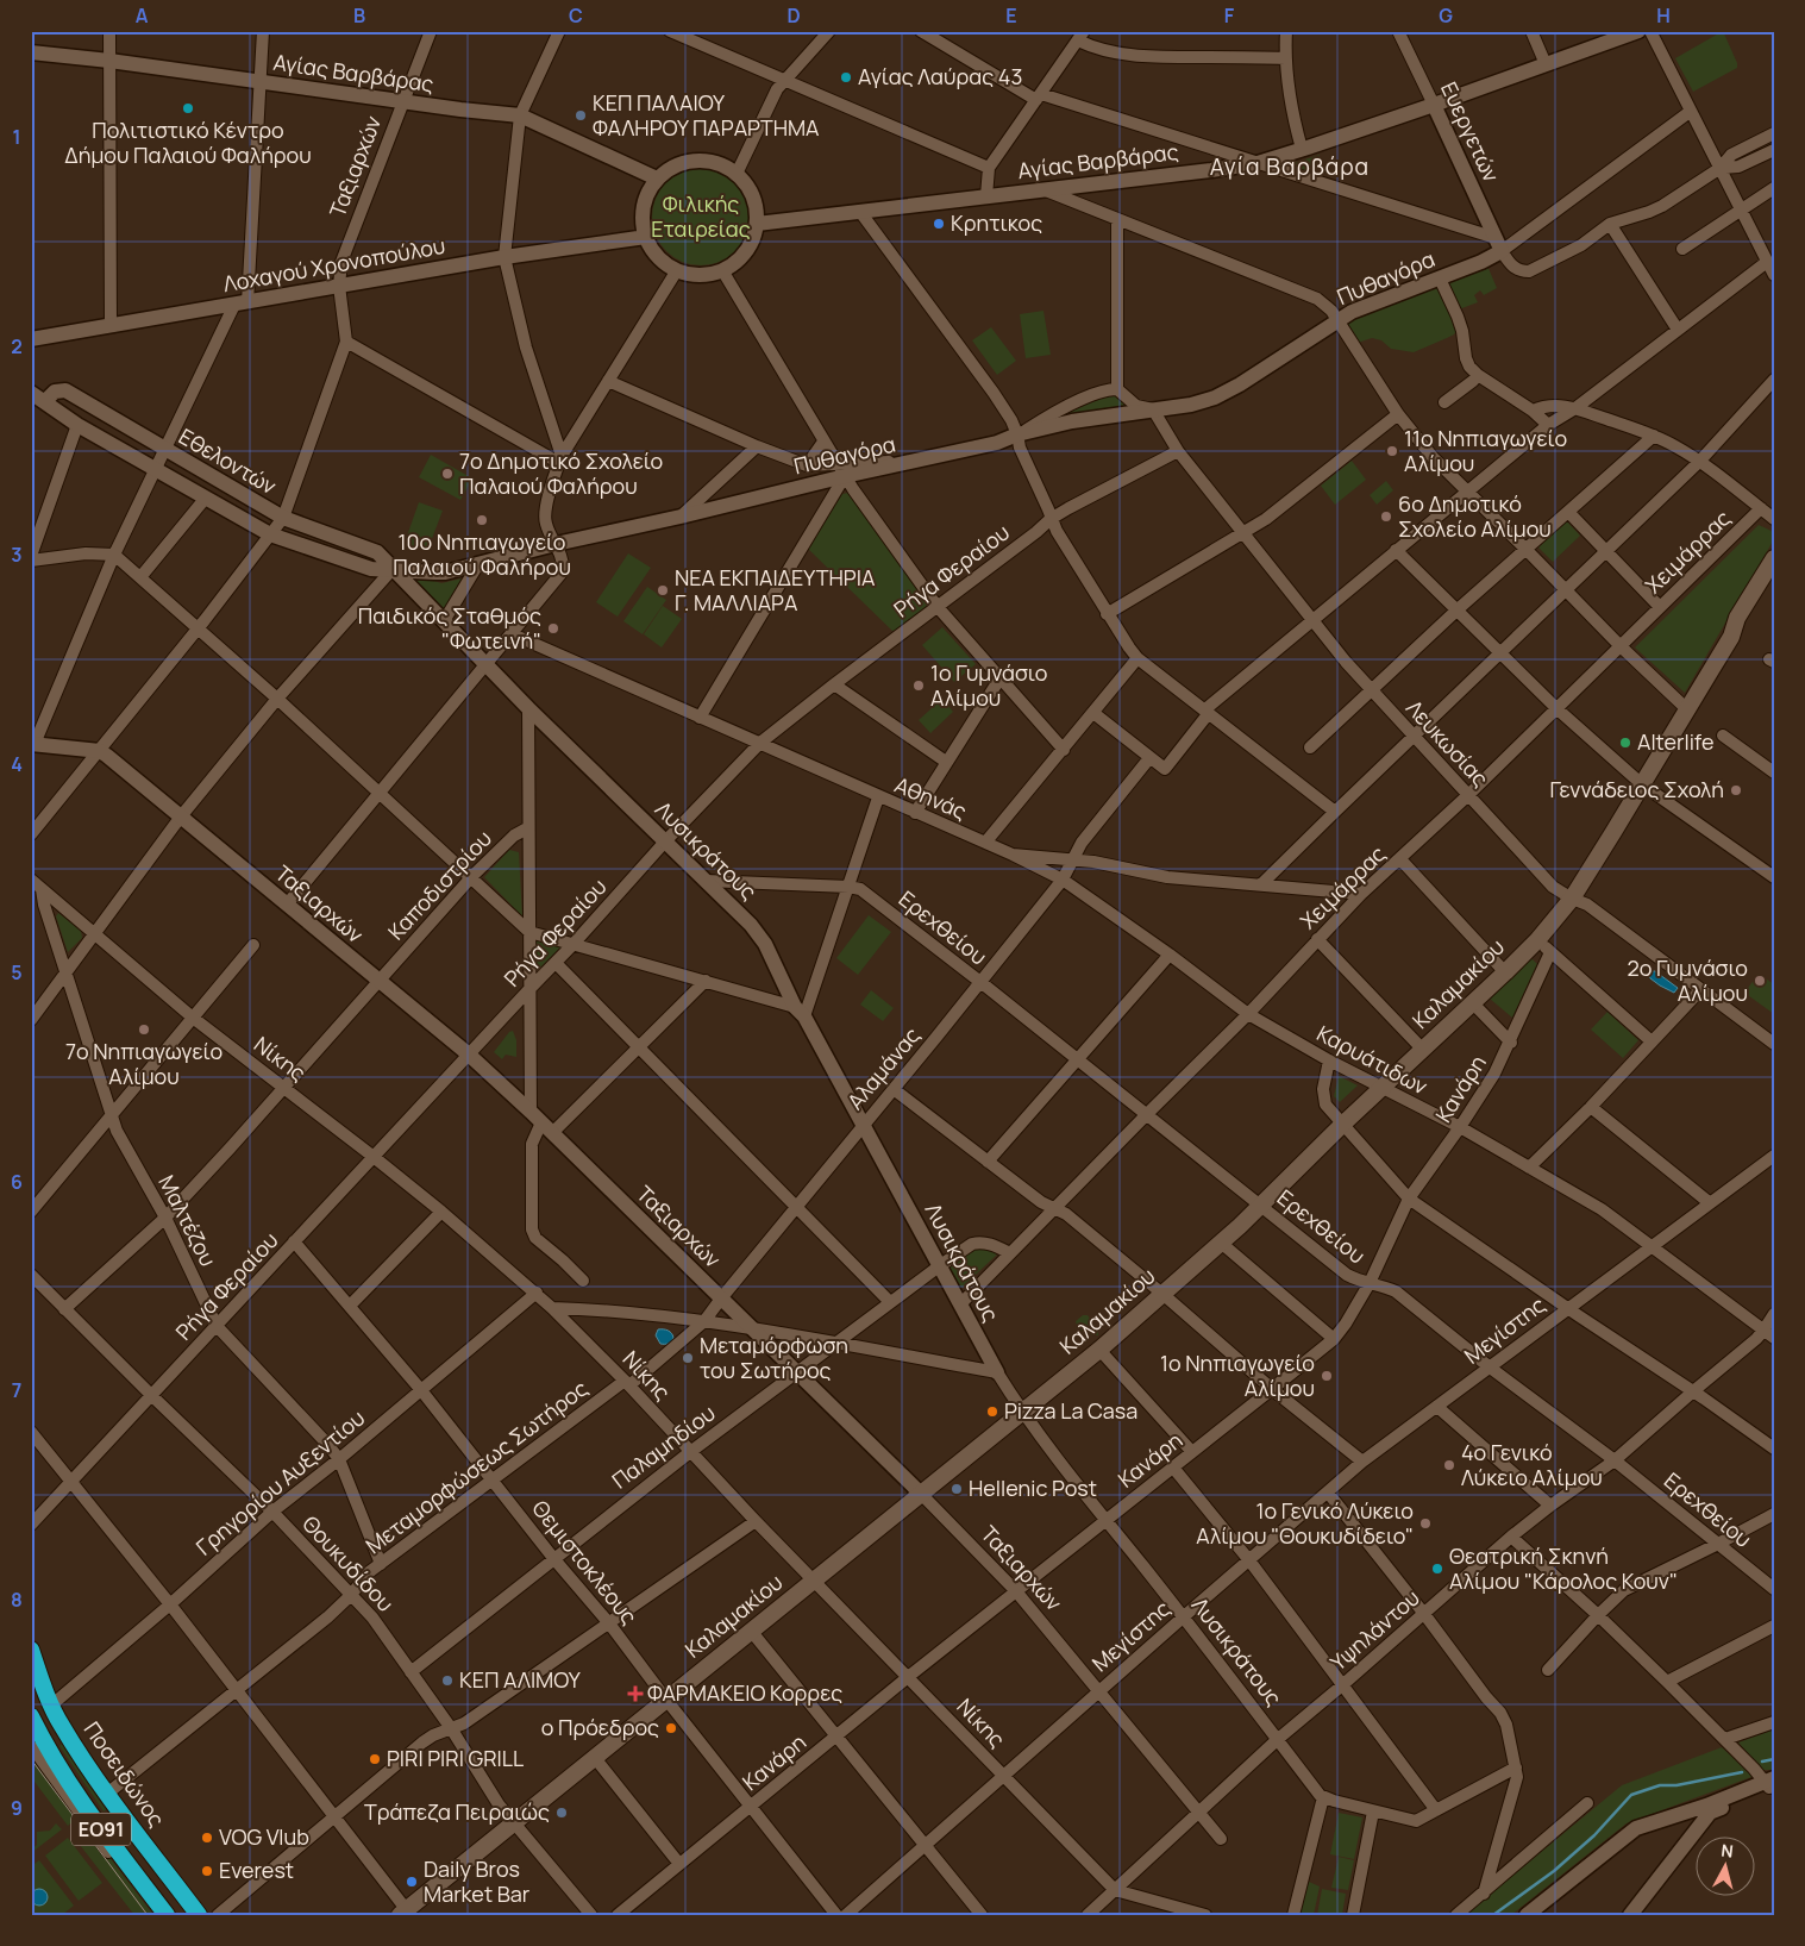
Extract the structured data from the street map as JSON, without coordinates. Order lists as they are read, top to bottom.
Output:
{
  "streets": {
    "highway": ["Ποσειδώνος", "ΕΟ91"],
    "main road": ["Καλαμακίου"],
    "street": [
      "Αγίας Βαρβάρας",
      "Ευεργετών",
      "Ταξιαρχών",
      "Λοχαγού Χρονοπούλου",
      "Πυθαγόρα",
      "Εθελοντών",
      "Χειμάρρας",
      "Ρήγα Φεραίου",
      "Λευκωσίας",
      "Αθηνάς",
      "Λυσικράτους",
      "Καποδιστρίου",
      "Ερεχθείου",
      "Νίκης",
      "Καρυάτιδων",
      "Αλαμάνας",
      "Κανάρη",
      "Μαλτέζου",
      "Μεγίστης",
      "Παλαμηδίου",
      "Μεταμορφώσεως Σωτήρος",
      "Γρηγορίου Αυξεντίου",
      "Θεμιστοκλέους",
      "Θουκυδίδου",
      "Υψηλάντου"
    ]
  },
  "crossings": [
    ["Αγίας Βαρβάρας", "Ευεργετών"],
    ["Αγίας Βαρβάρας", "Ταξιαρχών"],
    ["Αγίας Βαρβάρας", "Λοχαγού Χρονοπούλου"],
    ["Ευεργετών", "Πυθαγόρα"],
    ["Ταξιαρχών", "Λοχαγού Χρονοπούλου"],
    ["Ταξιαρχών", "Ρήγα Φεραίου"],
    ["Ταξιαρχών", "Καποδιστρίου"],
    ["Ταξιαρχών", "Καλαμακίου"],
    ["Ταξιαρχών", "Αλαμάνας"],
    ["Ταξιαρχών", "Κανάρη"],
    ["Ταξιαρχών", "Μεγίστης"],
    ["Ταξιαρχών", "Παλαμηδίου"],
    ["Ταξιαρχών", "Υψηλάντου"],
    ["Πυθαγόρα", "Εθελοντών"],
    ["Πυθαγόρα", "Λευκωσίας"],
    ["Εθελοντών", "Λυσικράτους"],
    ["Χειμάρρας", "Λευκωσίας"],
    ["Χειμάρρας", "Αθηνάς"],
    ["Χειμάρρας", "Λυσικράτους"],
    ["Χειμάρρας", "Ερεχθείου"],
    ["Χειμάρρας", "Καρυάτιδων"],
    ["Χειμάρρας", "Παλαμηδίου"],
    ["Ρήγα Φεραίου", "Λευκωσίας"],
    ["Ρήγα Φεραίου", "Αθηνάς"],
    ["Ρήγα Φεραίου", "Λυσικράτους"],
    ["Ρήγα Φεραίου", "Νίκης"],
    ["Ρήγα Φεραίου", "Μαλτέζου"],
    ["Ρήγα Φεραίου", "Θεμιστοκλέους"],
    ["Ρήγα Φεραίου", "Θουκυδίδου"],
    ["Λευκωσίας", "Καλαμακίου"],
    ["Αθηνάς", "Καρυάτιδων"],
    ["Αθηνάς", "Αλαμάνας"],
    ["Λυσικράτους", "Καλαμακίου"],
    ["Λυσικράτους", "Αλαμάνας"],
    ["Λυσικράτους", "Κανάρη"],
    ["Λυσικράτους", "Μεγίστης"],
    ["Λυσικράτους", "Παλαμηδίου"],
    ["Λυσικράτους", "Υψηλάντου"],
    ["Καποδιστρίου", "Νίκης"],
    ["Καποδιστρίου", "Μαλτέζου"],
    ["Καποδιστρίου", "Θουκυδίδου"],
    ["Ερεχθείου", "Καλαμακίου"],
    ["Ερεχθείου", "Αλαμάνας"],
    ["Ερεχθείου", "Κανάρη"],
    ["Ερεχθείου", "Μεγίστης"],
    ["Ερεχθείου", "Υψηλάντου"],
    ["Καλαμακίου", "Νίκης"],
    ["Καλαμακίου", "Καρυάτιδων"],
    ["Καλαμακίου", "Θεμιστοκλέους"],
    ["Καλαμακίου", "Θουκυδίδου"],
    ["Νίκης", "Αλαμάνας"],
    ["Νίκης", "Κανάρη"],
    ["Νίκης", "Μαλτέζου"],
    ["Νίκης", "Μεγίστης"],
    ["Νίκης", "Παλαμηδίου"],
    ["Νίκης", "Μεταμορφώσεως Σωτήρος"],
    ["Νίκης", "Γρηγορίου Αυξεντίου"],
    ["Νίκης", "Υψηλάντου"],
    ["Καρυάτιδων", "Αλαμάνας"],
    ["Καρυάτιδων", "Κανάρη"],
    ["Καρυάτιδων", "Μεγίστης"],
    ["Καρυάτιδων", "Υψηλάντου"],
    ["Αλαμάνας", "Μεταμορφώσεως Σωτήρος"],
    ["Κανάρη", "Θεμιστοκλέους"],
    ["Μαλτέζου", "Μεταμορφώσεως Σωτήρος"],
    ["Μαλτέζου", "Γρηγορίου Αυξεντίου"],
    ["Παλαμηδίου", "Θεμιστοκλέους"],
    ["Παλαμηδίου", "Θουκυδίδου"],
    ["Μεταμορφώσεως Σωτήρος", "Θεμιστοκλέους"],
    ["Μεταμορφώσεως Σωτήρος", "Θουκυδίδου"],
    ["Μεταμορφώσεως Σωτήρος", "Ποσειδώνος"],
    ["Γρηγορίου Αυξεντίου", "Θεμιστοκλέους"],
    ["Γρηγορίου Αυξεντίου", "Θουκυδίδου"],
    ["Γρηγορίου Αυξεντίου", "Ποσειδώνος"]
  ],
  "districts": ["Αγία Βαρβάρα"],
  "parks": ["Φιλικής Εταιρείας"],
  "places": {
    "other": [
      "Αγίας Λαύρας 43",
      "Πολιτιστικό Κέντρο Δήμου Παλαιού Φαλήρου",
      "ΚΕΠ ΠΑΛΑΙΟΥ ΦΑΛΗΡΟΥ ΠΑΡΑΡΤΗΜΑ",
      "Κρητικος",
      "11ο Νηπιαγωγείο Αλίμου",
      "7ο Δημοτικό Σχολείο Παλαιού Φαλήρου",
      "6ο Δημοτικό Σχολείο Αλίμου",
      "10ο Νηπιαγωγείο Παλαιού Φαλήρου",
      "ΝΕΑ ΕΚΠΑΙΔΕΥΤΗΡΙΑ Γ. ΜΑΛΛΙΑΡΑ",
      "Παιδικός Σταθμός \"Φωτεινή\"",
      "1ο Γυμνάσιο Αλίμου",
      "Alterlife",
      "Γεννάδειος Σχολή",
      "2ο Γυμνάσιο Αλίμου",
      "7ο Νηπιαγωγείο Αλίμου",
      "Μεταμόρφωση του Σωτήρος",
      "1o Νηπιαγωγείο Αλίμου",
      "Pizza La Casa",
      "4ο Γενικό Λύκειο Αλίμου",
      "Hellenic Post",
      "1ο Γενικό Λύκειο Αλίμου \"Θουκυδίδειο\"",
      "Θεατρική Σκηνή Αλίμου \"Κάρολος Κουν\"",
      "ΚΕΠ ΑΛΙΜΟΥ",
      "ο Πρόεδρος",
      "PIRI PIRI GRILL",
      "Τράπεζα Πειραιώς",
      "VOG Vlub",
      "Everest",
      "Daily Bros Market Bar"
    ],
    "health": ["ΦΑΡΜΑΚΕΙΟ Κορρες"]
  },
  "north": "top",
  "grid": {
    "columns": [
      "A",
      "B",
      "C",
      "D",
      "E",
      "F",
      "G",
      "H"
    ],
    "rows": [
      "1",
      "2",
      "3",
      "4",
      "5",
      "6",
      "7",
      "8",
      "9"
    ]
  }
}
